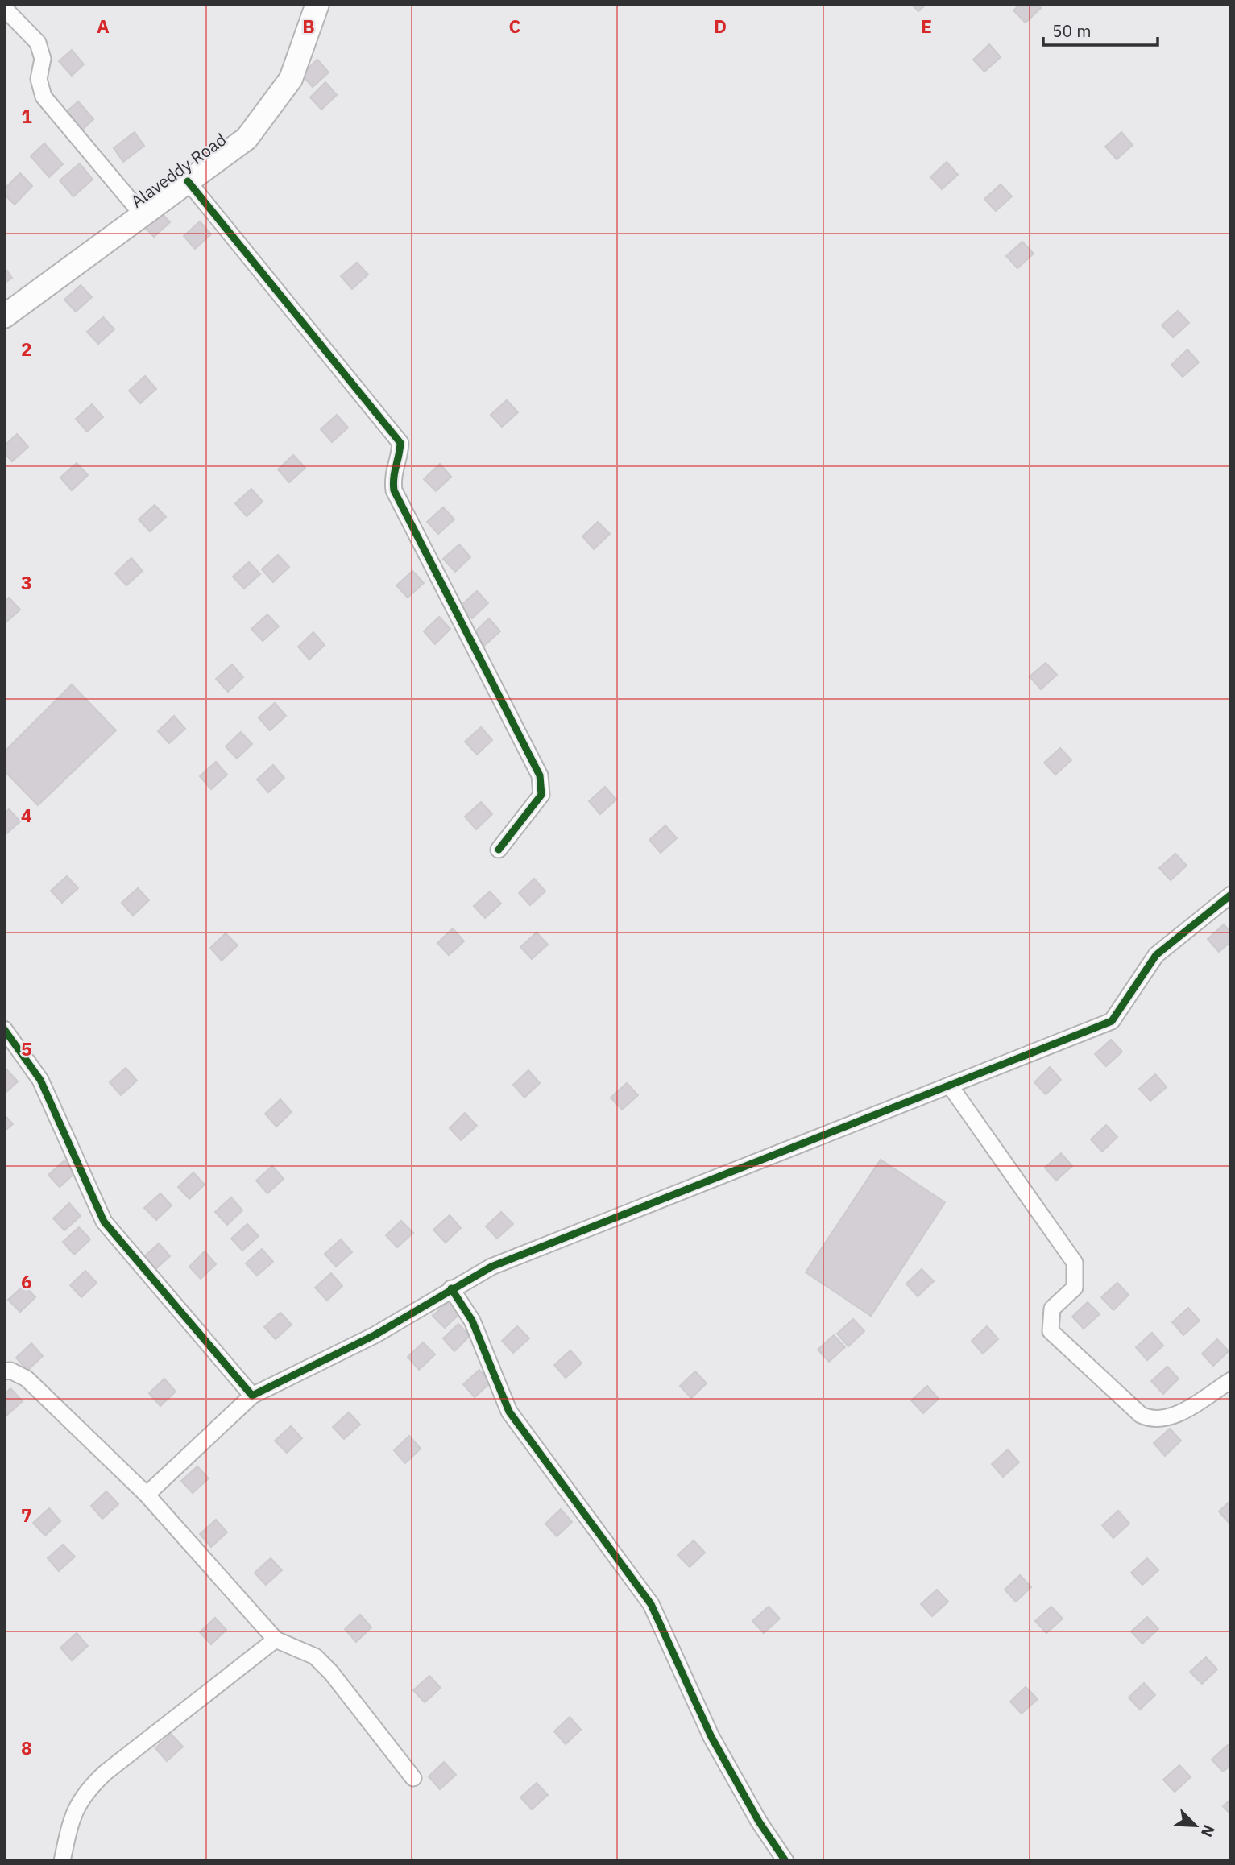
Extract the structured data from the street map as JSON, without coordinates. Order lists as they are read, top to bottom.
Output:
{
  "streets": {
    "street": ["Alaveddy Road"]
  },
  "scale_bar": "50 m",
  "north": "bottom right",
  "grid": {
    "columns": [
      "A",
      "B",
      "C",
      "D",
      "E"
    ],
    "rows": [
      "1",
      "2",
      "3",
      "4",
      "5",
      "6",
      "7",
      "8"
    ]
  }
}
